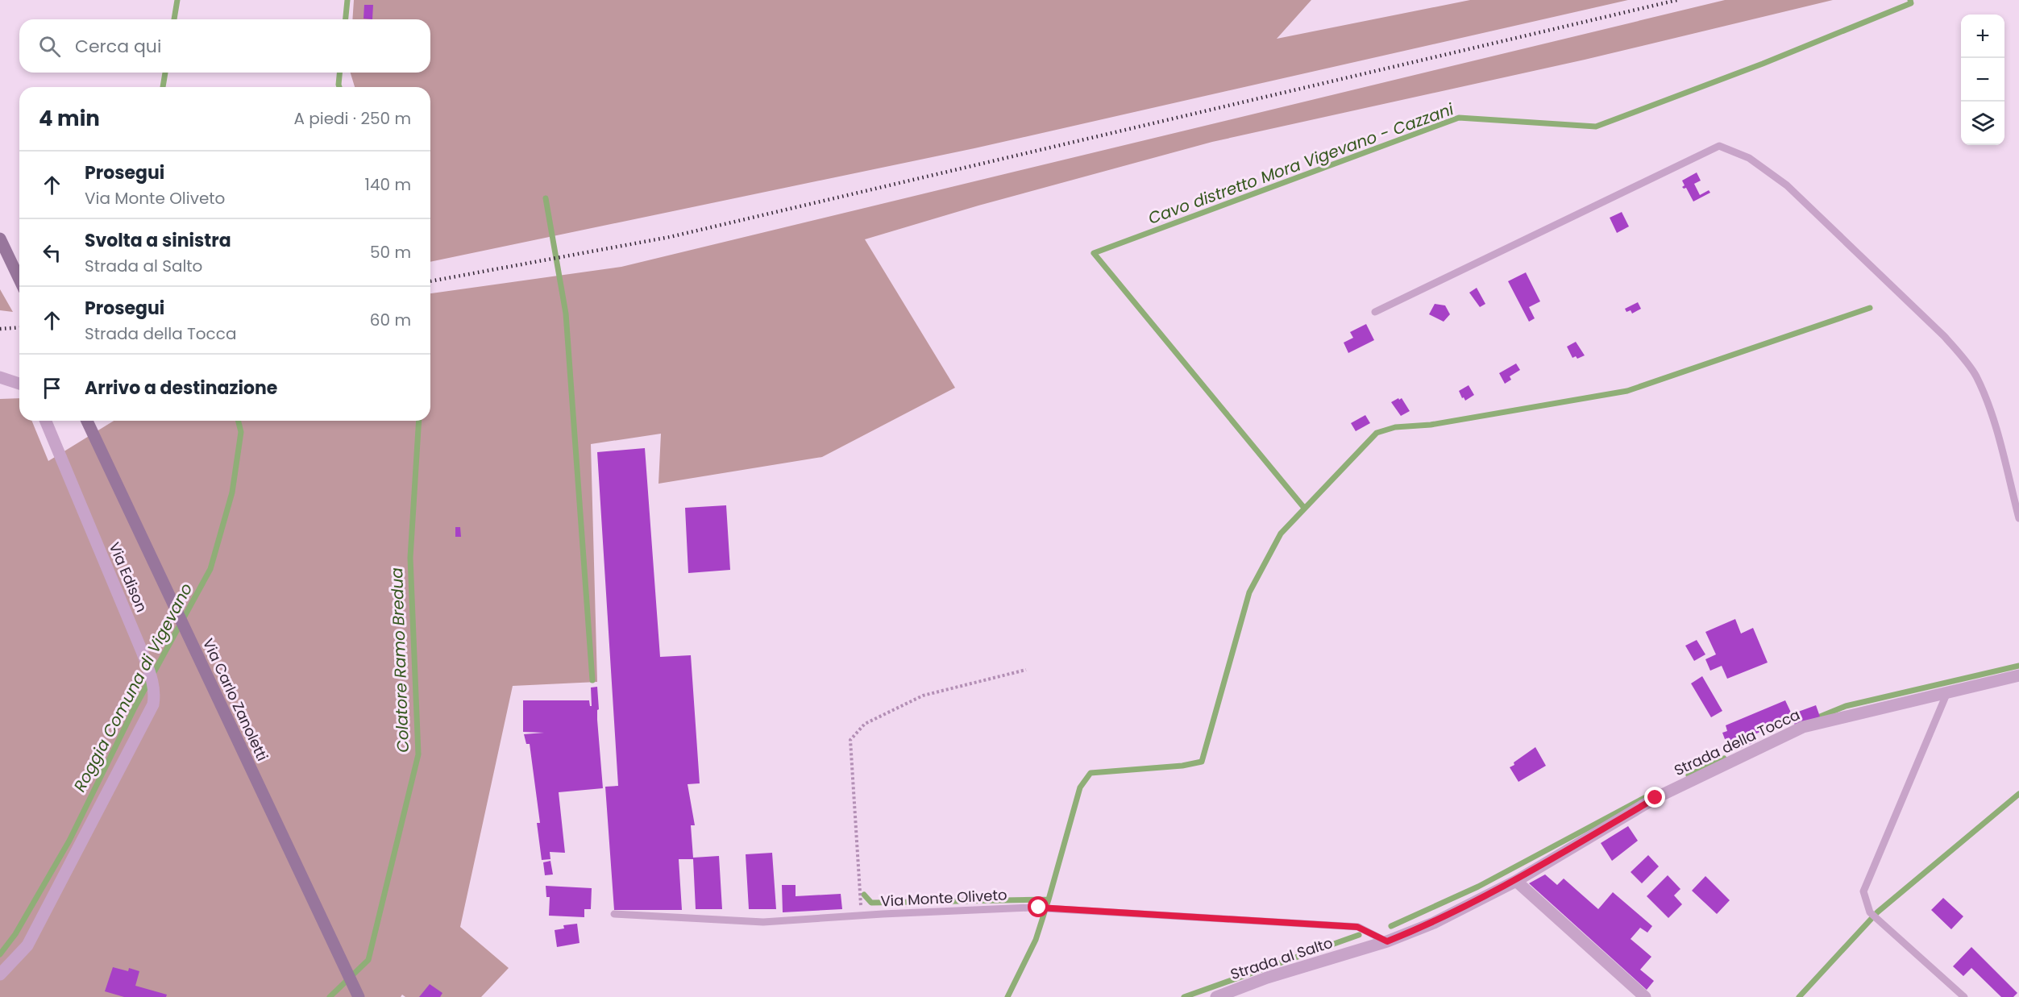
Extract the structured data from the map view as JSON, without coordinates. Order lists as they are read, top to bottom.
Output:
{
  "streets": {
    "main road": ["Via Carlo Zanoletti"],
    "street": ["Via Edison", "Strada della Tocca", "Strada al Salto"],
    "lane": ["Via Monte Oliveto"]
  },
  "crossings": [
    ["Strada della Tocca", "Strada al Salto"],
    ["Via Monte Oliveto", "Strada al Salto"]
  ],
  "water": ["Cavo distretto Mora Vigevano - Cazzani", "Colatore Ramo Bredua", "Roggia Comuna di Vigevano"],
  "page": {
    "map_buttons": ["+", "−"],
    "search": "Cerca qui",
    "heading": ["4 min", "A piedi · 250 m"],
    "list": [
      ["Prosegui", "Via Monte Oliveto", "140 m"],
      ["Svolta a sinistra", "Strada al Salto", "50 m"],
      ["Prosegui", "Strada della Tocca", "60 m"],
      "Arrivo a destinazione"
    ]
  }
}
